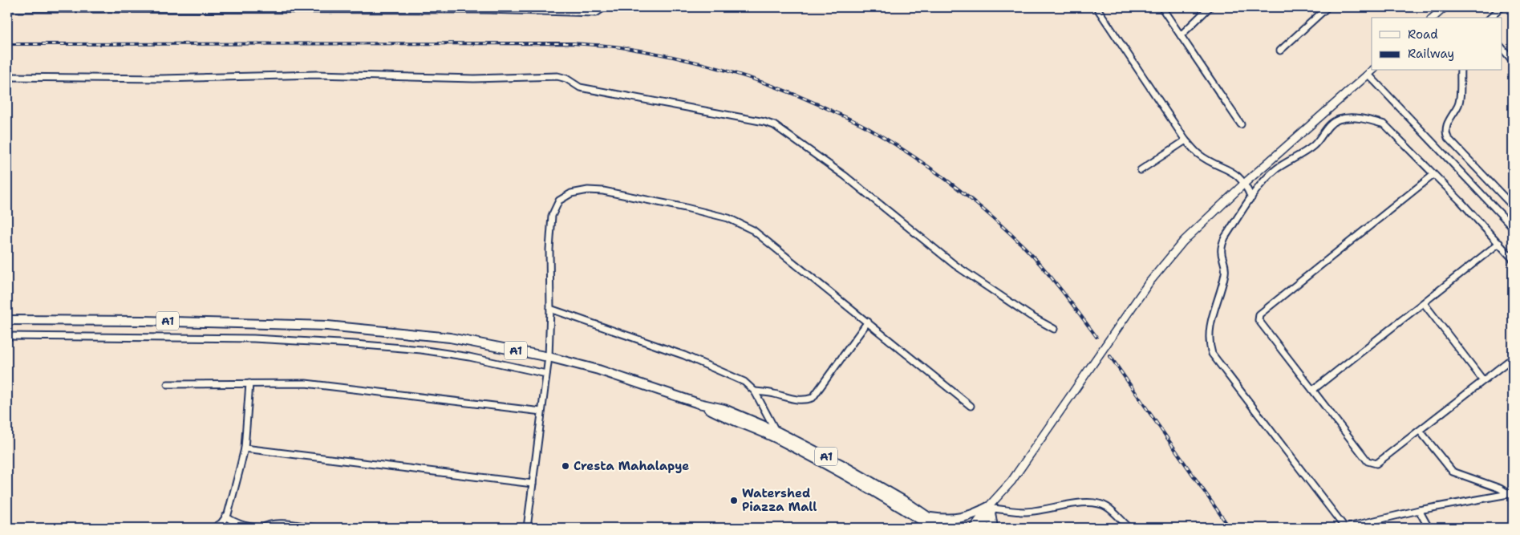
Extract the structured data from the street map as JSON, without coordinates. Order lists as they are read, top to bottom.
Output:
{
  "streets": {
    "highway": ["A1"]
  },
  "places": ["Cresta Mahalapye", "Watershed Piazza Mall"],
  "legend": ["Road", "Railway"]
}
